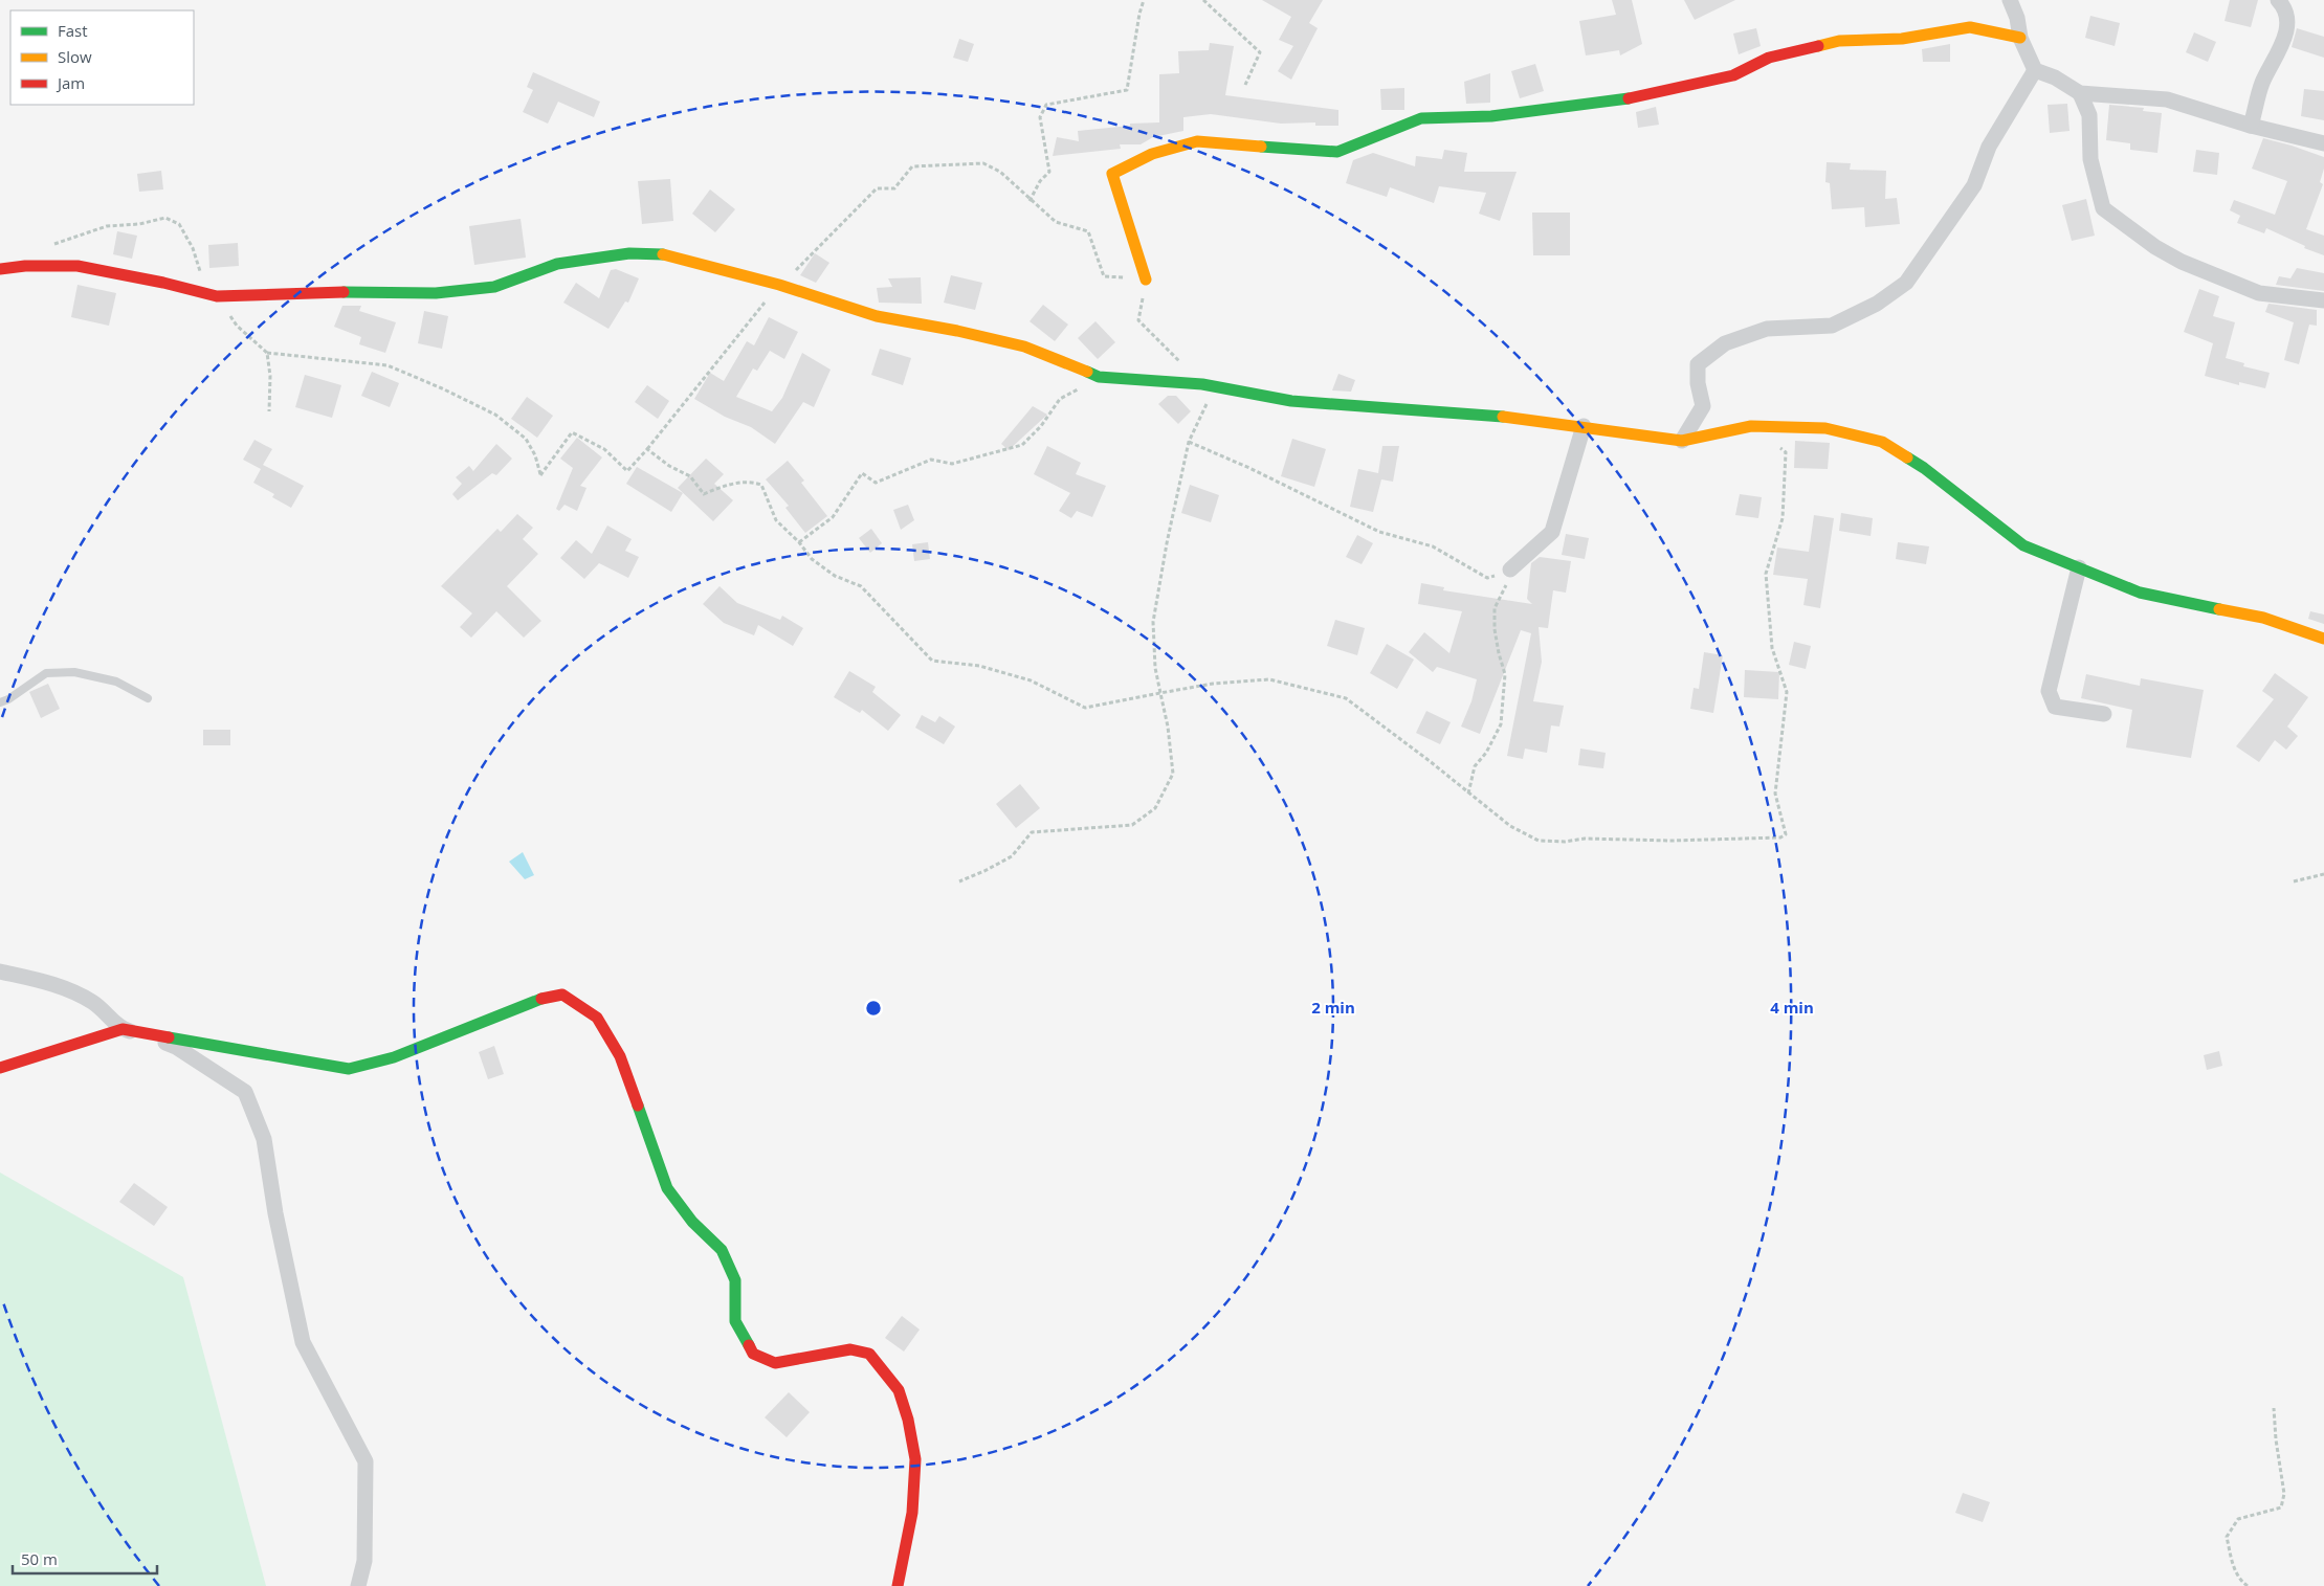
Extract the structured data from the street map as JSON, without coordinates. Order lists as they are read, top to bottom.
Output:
{
  "legend": ["Fast", "Slow", "Jam"],
  "scale_bar": "50 m",
  "rings": ["2 min", "4 min"]
}
